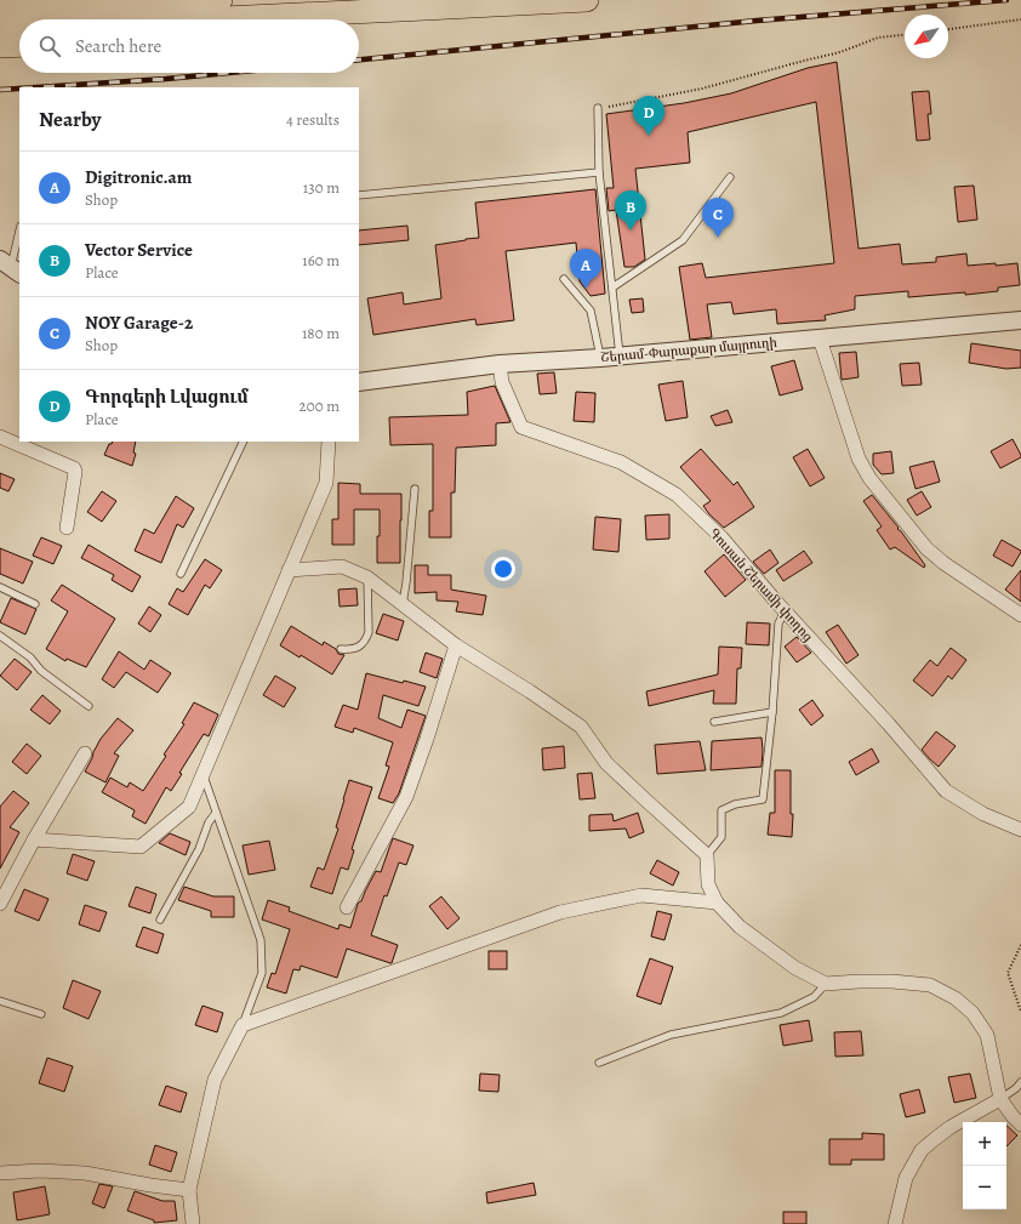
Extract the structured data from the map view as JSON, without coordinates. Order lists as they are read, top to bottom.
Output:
{
  "streets": {
    "street": ["Շերամ-Փարաքար մայրուղի", "Գուսան Շերամի փողոց"]
  },
  "crossings": [
    ["Շերամ-Փարաքար մայրուղի", "Գուսան Շերամի փողոց"]
  ],
  "north": "bottom left",
  "page": {
    "search": "Search here",
    "heading": ["Nearby", "4 results"],
    "pins": [
      "D",
      "B",
      "C",
      "A"
    ],
    "list": [
      {
        "mark": "A",
        "name": "Digitronic.am",
        "note": "Shop",
        "value": "130 m"
      },
      {
        "mark": "B",
        "name": "Vector Service",
        "note": "Place",
        "value": "160 m"
      },
      {
        "mark": "C",
        "name": "NOY Garage-2",
        "note": "Shop",
        "value": "180 m"
      },
      {
        "mark": "D",
        "name": "Գորգերի Լվացում",
        "note": "Place",
        "value": "200 m"
      }
    ],
    "map_buttons": ["+", "−"]
  }
}
